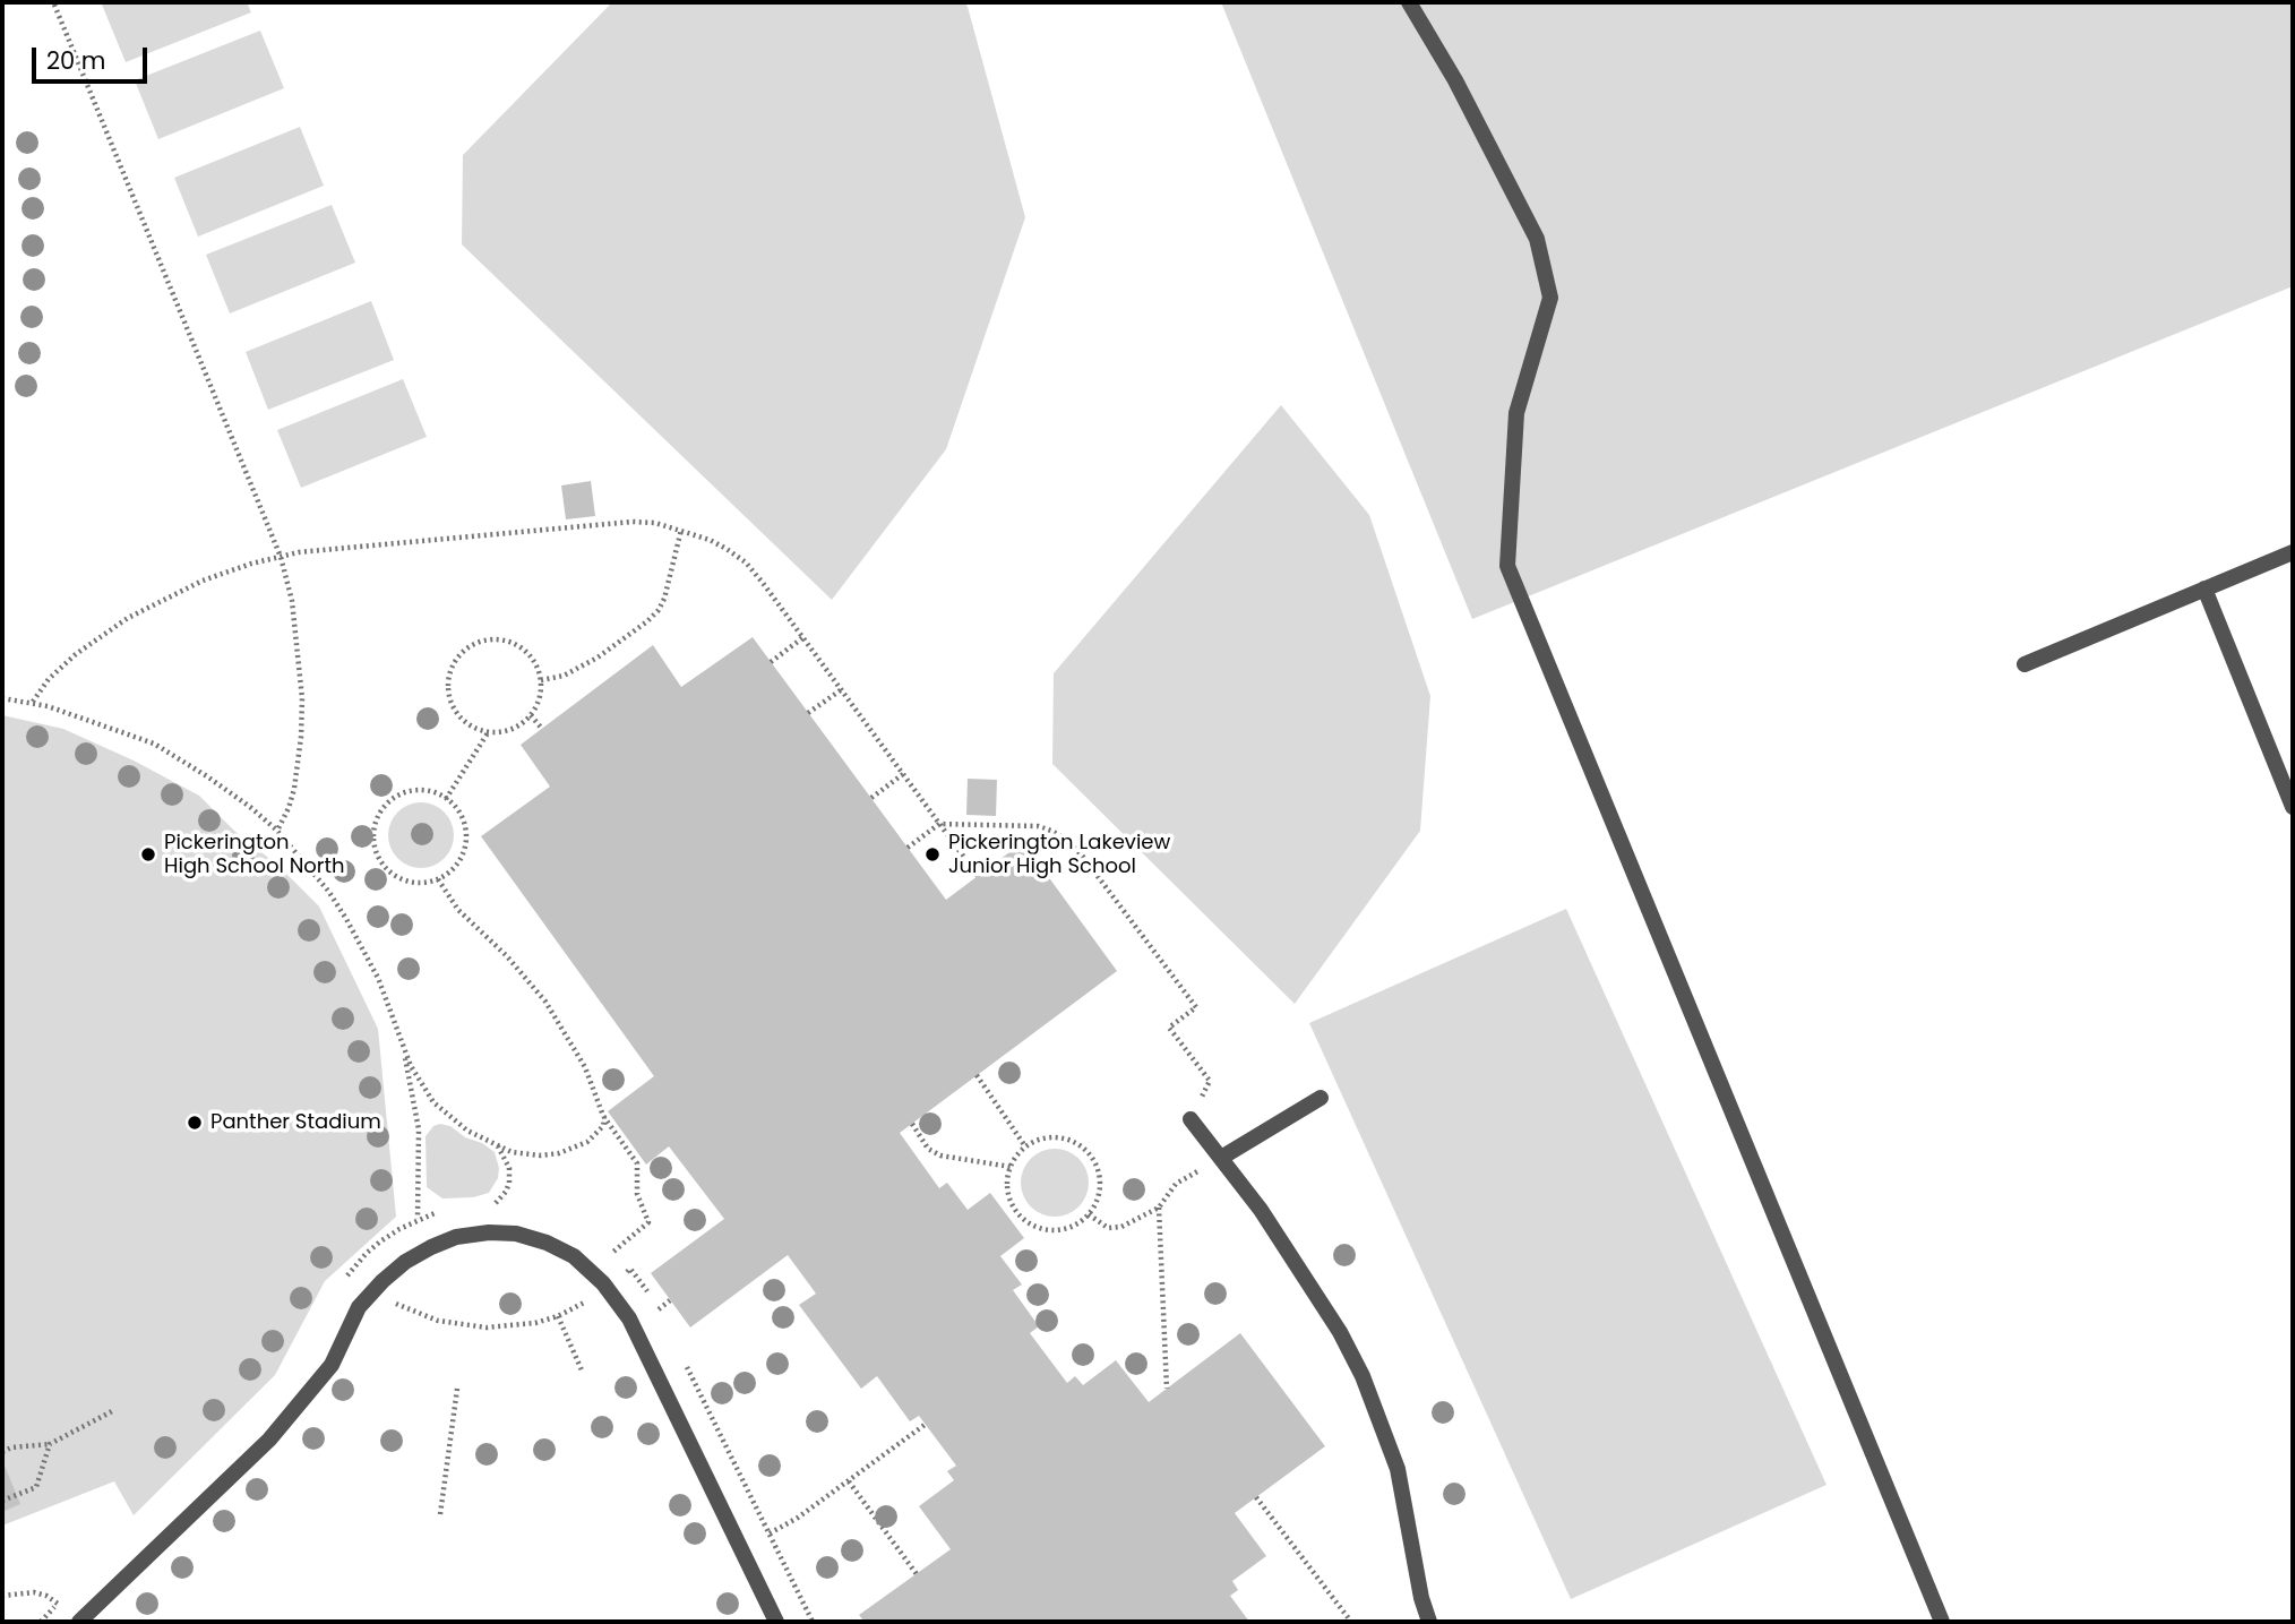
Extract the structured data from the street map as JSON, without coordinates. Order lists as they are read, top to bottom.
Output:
{
  "places": ["Pickerington High School North", "Pickerington Lakeview Junior High School", "Panther Stadium"],
  "scale_bar": "20 m"
}
